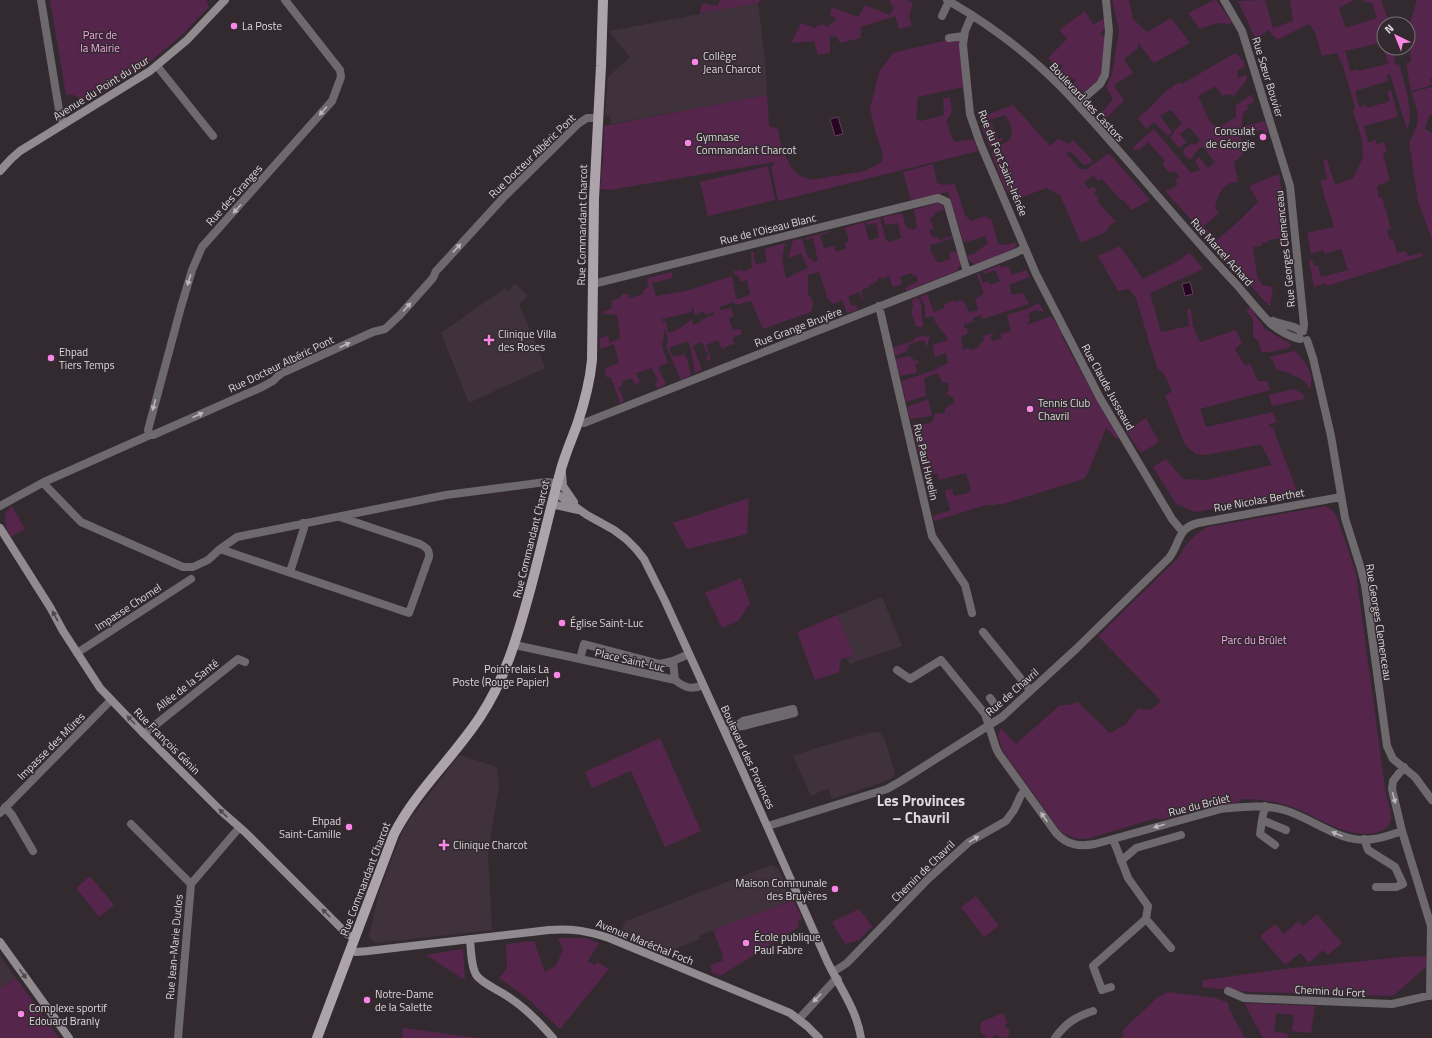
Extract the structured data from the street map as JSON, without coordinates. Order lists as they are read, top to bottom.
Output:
{
  "streets": {
    "main road": [
      "Avenue du Point du Jour",
      "Rue Commandant Charcot",
      "Rue François Génin",
      "Boulevard des Provinces",
      "Avenue Maréchal Foch"
    ],
    "street": [
      "Rue Sœur Bouvier",
      "Boulevard des Castors",
      "Rue Docteur Albéric Pont",
      "Rue du Fort Saint-Irénée",
      "Rue des Granges",
      "Rue de l'Oiseau Blanc",
      "Rue Georges Clemenceau",
      "Rue Marcel Achard",
      "Rue Grange Bruyère",
      "Rue Claude Jusseaud",
      "Rue Paul Huvelin",
      "Rue Nicolas Berthet",
      "Impasse Chomel",
      "Place Saint-Luc",
      "Allée de la Santé",
      "Rue de Chavril",
      "Impasse des Mûres",
      "Rue du Brûlet",
      "Chemin de Chavril",
      "Rue Jean-Marie Duclos",
      "Chemin du Fort"
    ]
  },
  "crossings": [
    ["Rue Sœur Bouvier", "Rue Georges Clemenceau"],
    ["Boulevard des Castors", "Rue du Fort Saint-Irénée"],
    ["Boulevard des Castors", "Rue Marcel Achard"],
    ["Rue Docteur Albéric Pont", "Rue des Granges"],
    ["Rue Docteur Albéric Pont", "Rue Commandant Charcot"],
    ["Rue du Fort Saint-Irénée", "Rue Grange Bruyère"],
    ["Rue du Fort Saint-Irénée", "Rue Claude Jusseaud"],
    ["Rue Commandant Charcot", "Rue de l'Oiseau Blanc"],
    ["Rue Commandant Charcot", "Rue Grange Bruyère"],
    ["Rue Commandant Charcot", "Place Saint-Luc"],
    ["Rue Commandant Charcot", "Rue François Génin"],
    ["Rue Commandant Charcot", "Boulevard des Provinces"],
    ["Rue Commandant Charcot", "Avenue Maréchal Foch"],
    ["Rue de l'Oiseau Blanc", "Rue Grange Bruyère"],
    ["Rue Georges Clemenceau", "Rue Marcel Achard"],
    ["Rue Georges Clemenceau", "Rue Nicolas Berthet"],
    ["Rue Grange Bruyère", "Rue Claude Jusseaud"],
    ["Rue Grange Bruyère", "Rue Paul Huvelin"],
    ["Rue Claude Jusseaud", "Rue Nicolas Berthet"],
    ["Rue Claude Jusseaud", "Rue de Chavril"],
    ["Rue Nicolas Berthet", "Rue de Chavril"],
    ["Impasse Chomel", "Rue François Génin"],
    ["Place Saint-Luc", "Boulevard des Provinces"],
    ["Allée de la Santé", "Rue François Génin"],
    ["Rue de Chavril", "Boulevard des Provinces"],
    ["Rue François Génin", "Impasse des Mûres"],
    ["Rue François Génin", "Rue Jean-Marie Duclos"],
    ["Boulevard des Provinces", "Chemin de Chavril"],
    ["Rue du Brûlet", "Chemin de Chavril"],
    ["Chemin de Chavril", "Avenue Maréchal Foch"]
  ],
  "one_way": [
    "Rue Docteur Albéric Pont",
    "Rue des Granges",
    "Rue François Génin",
    "Rue du Brûlet"
  ],
  "districts": ["Les Provinces – Chavril"],
  "parks": ["Parc de la Mairie", "Parc du Brûlet"],
  "places": {
    "other": [
      "La Poste",
      "Collège Jean Charcot",
      "Consulat de Géorgie",
      "Gymnase Commandant Charcot",
      "Ehpad Tiers Temps",
      "Tennis Club Chavril",
      "Église Saint-Luc",
      "Point relais La Poste (Rouge Papier)",
      "Ehpad Saint-Camille",
      "Maison Communale des Bruyères",
      "École publique Paul Fabre",
      "Notre-Dame de la Salette",
      "Complexe sportif Edouard Branly"
    ],
    "health": ["Clinique Villa des Roses", "Clinique Charcot"]
  },
  "north": "top left"
}
